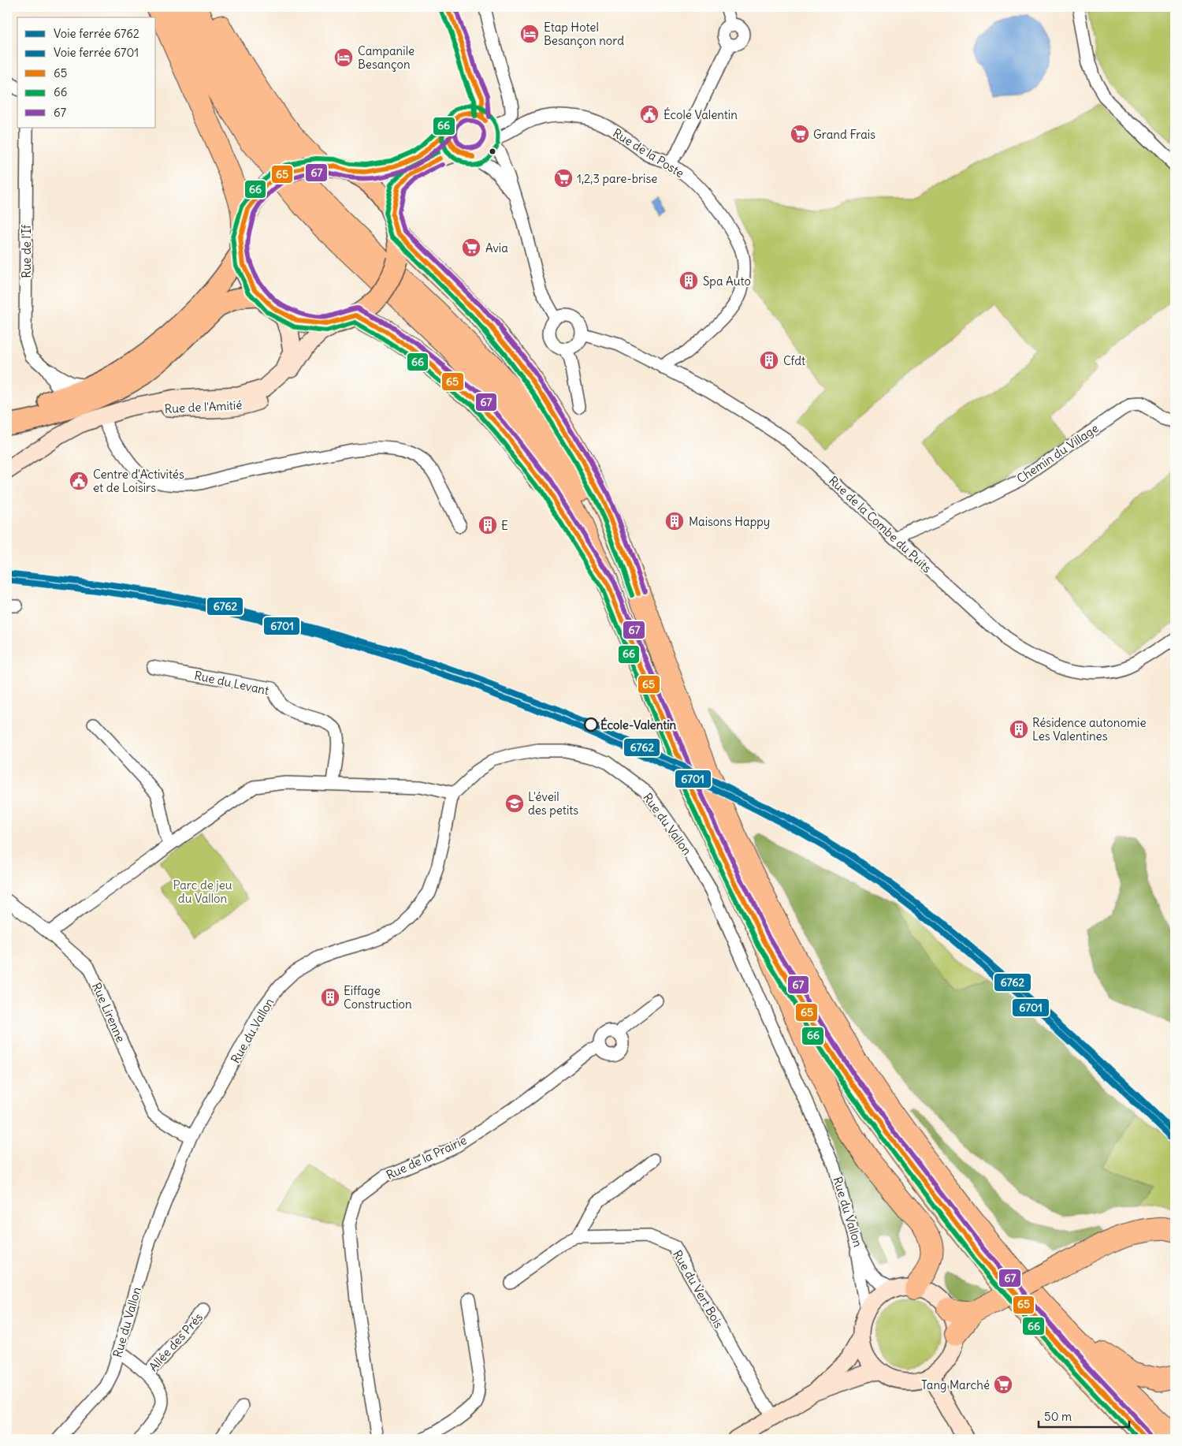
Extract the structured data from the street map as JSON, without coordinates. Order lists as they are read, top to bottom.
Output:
{
  "streets": {
    "street": [
      "Rue de la Poste",
      "Rue de l'If",
      "Rue de l'Amitié",
      "Chemin du Village",
      "Rue de la Combe du Puits",
      "Rue du Levant",
      "Rue du Vallon",
      "Rue Lirenne",
      "Rue de la Prairie",
      "Rue du Vert Bois",
      "Allée des Prés"
    ]
  },
  "crossings": [
    ["Rue de la Poste", "Rue de la Combe du Puits"],
    ["Chemin du Village", "Rue de la Combe du Puits"],
    ["Rue du Vallon", "Rue Lirenne"],
    ["Rue du Vallon", "Allée des Prés"]
  ],
  "parks": ["Parc de jeu du Vallon"],
  "places": {
    "hotel": ["Etap Hotel Besançon nord", "Campanile Besançon"],
    "public building": ["École Valentin", "Centre d'Activités et de Loisirs"],
    "supermarket": [
      "Grand Frais",
      "1,2,3 pare-brise",
      "Avia",
      "Tang Marché"
    ],
    "building": [
      "Spa Auto",
      "Cfdt",
      "Maisons Happy",
      "E",
      "Résidence autonomie Les Valentines",
      "Eiffage Construction"
    ],
    "other": ["École-Valentin"],
    "school or university": ["L'éveil des petits"]
  },
  "lines": [
    "transit line 65",
    "transit line 67",
    "transit line 66",
    "rail line 6762",
    "rail line 6701"
  ],
  "legend": [
    "Voie ferrée 6762",
    "Voie ferrée 6701",
    "65",
    "66",
    "67"
  ],
  "scale_bar": "50 m"
}
